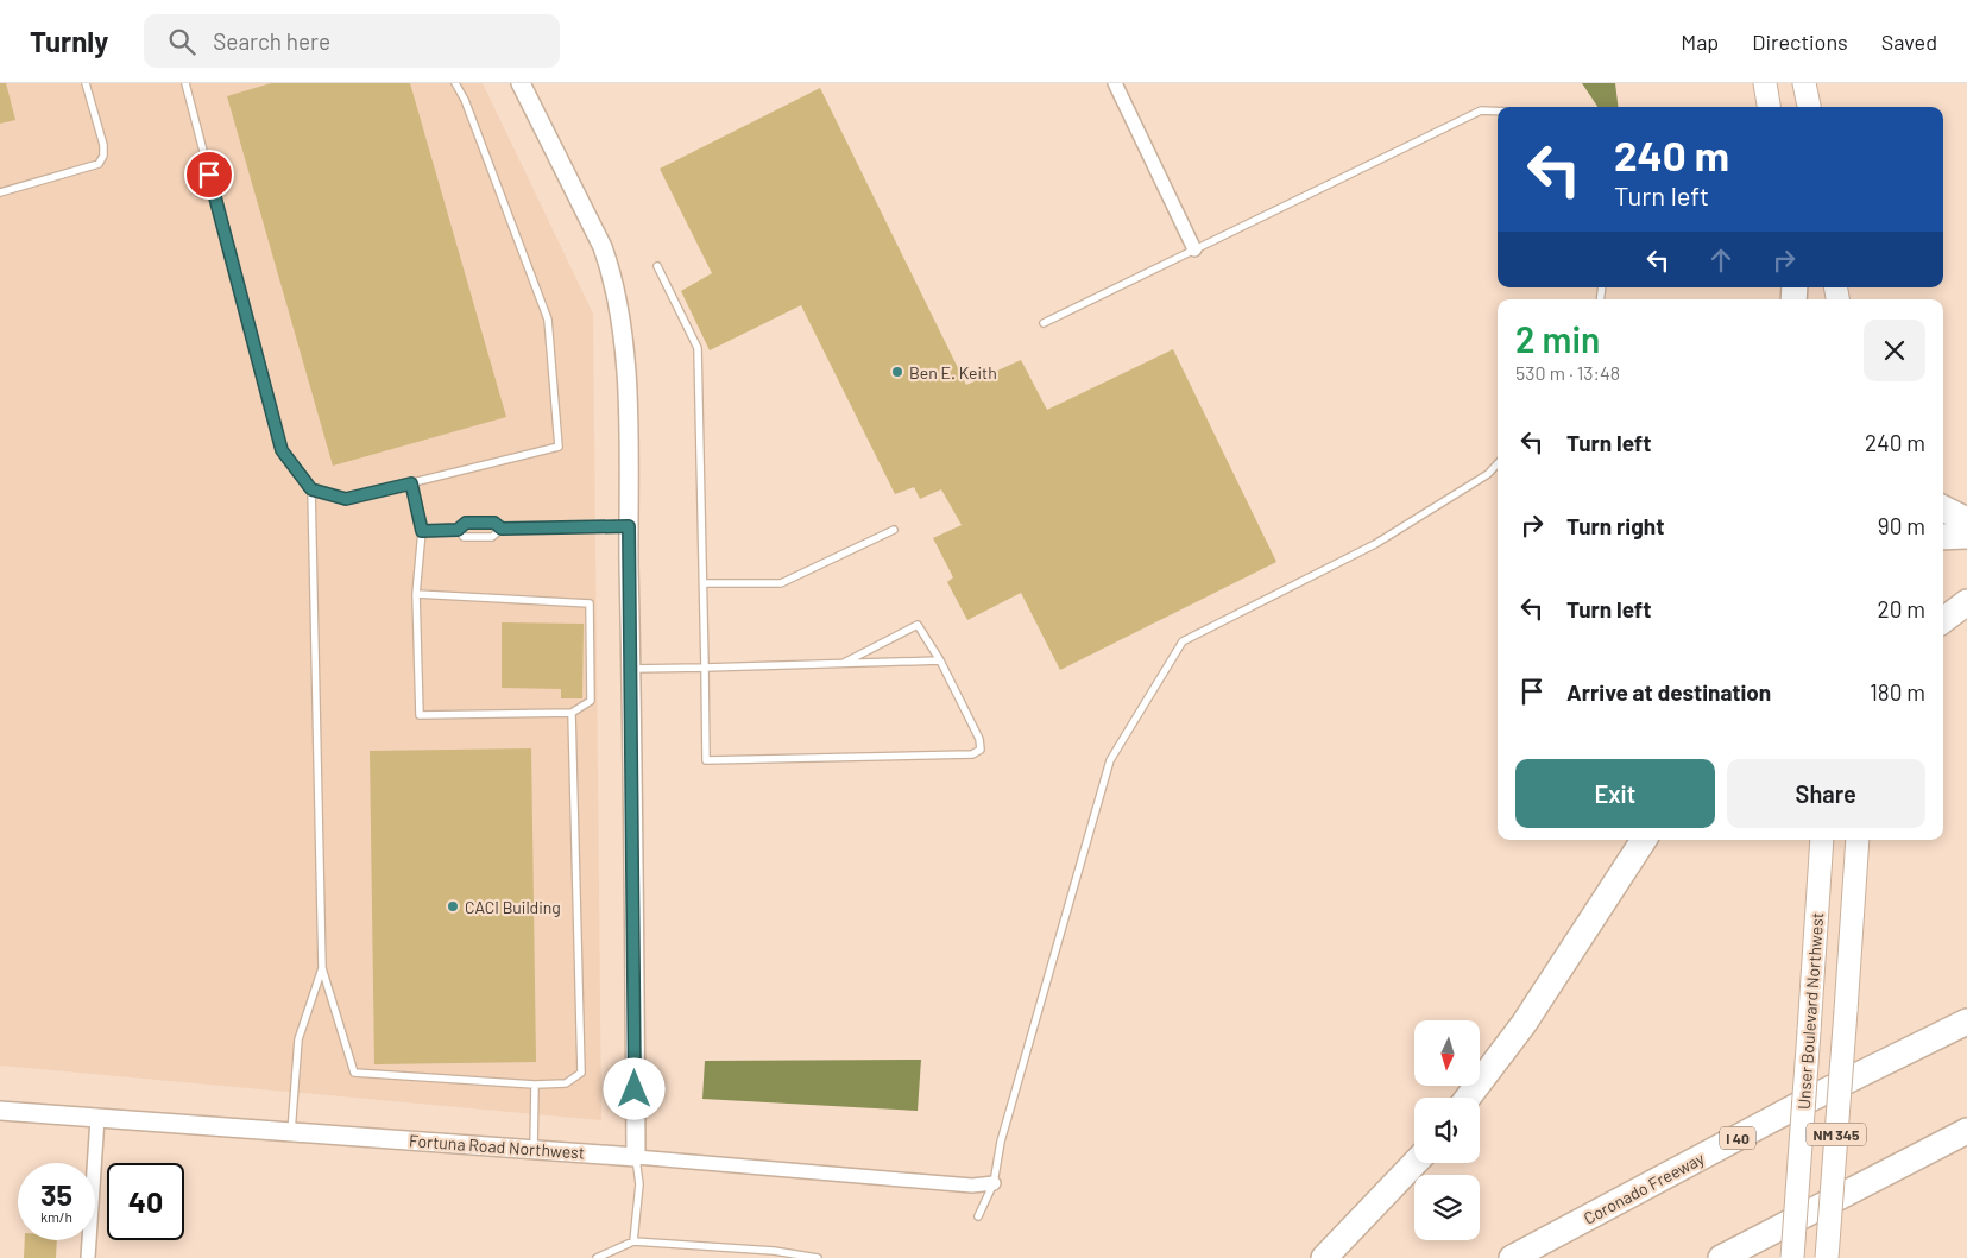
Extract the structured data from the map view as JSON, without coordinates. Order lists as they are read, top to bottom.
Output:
{
  "streets": {
    "highway": ["I 40", "Coronado Freeway"],
    "main road": ["Unser Boulevard Northwest", "NM 345"],
    "street": ["Fortuna Road Northwest"]
  },
  "places": ["Ben E. Keith", "CACI Building"],
  "north": "bottom",
  "page": {
    "header": "Turnly",
    "search": "Search here",
    "nav": ["Map", "Directions", "Saved"],
    "turn": ["240 m", "Turn left"],
    "heading": ["2 min", "530 m · 13:48"],
    "list": [
      {
        "name": "Turn left",
        "value": "240 m"
      },
      {
        "name": "Turn right",
        "value": "90 m"
      },
      {
        "name": "Turn left",
        "value": "20 m"
      },
      {
        "name": "Arrive at destination",
        "value": "180 m"
      }
    ],
    "buttons": ["Exit", "Share"],
    "speed": "35 km/h",
    "limit": "40"
  }
}
